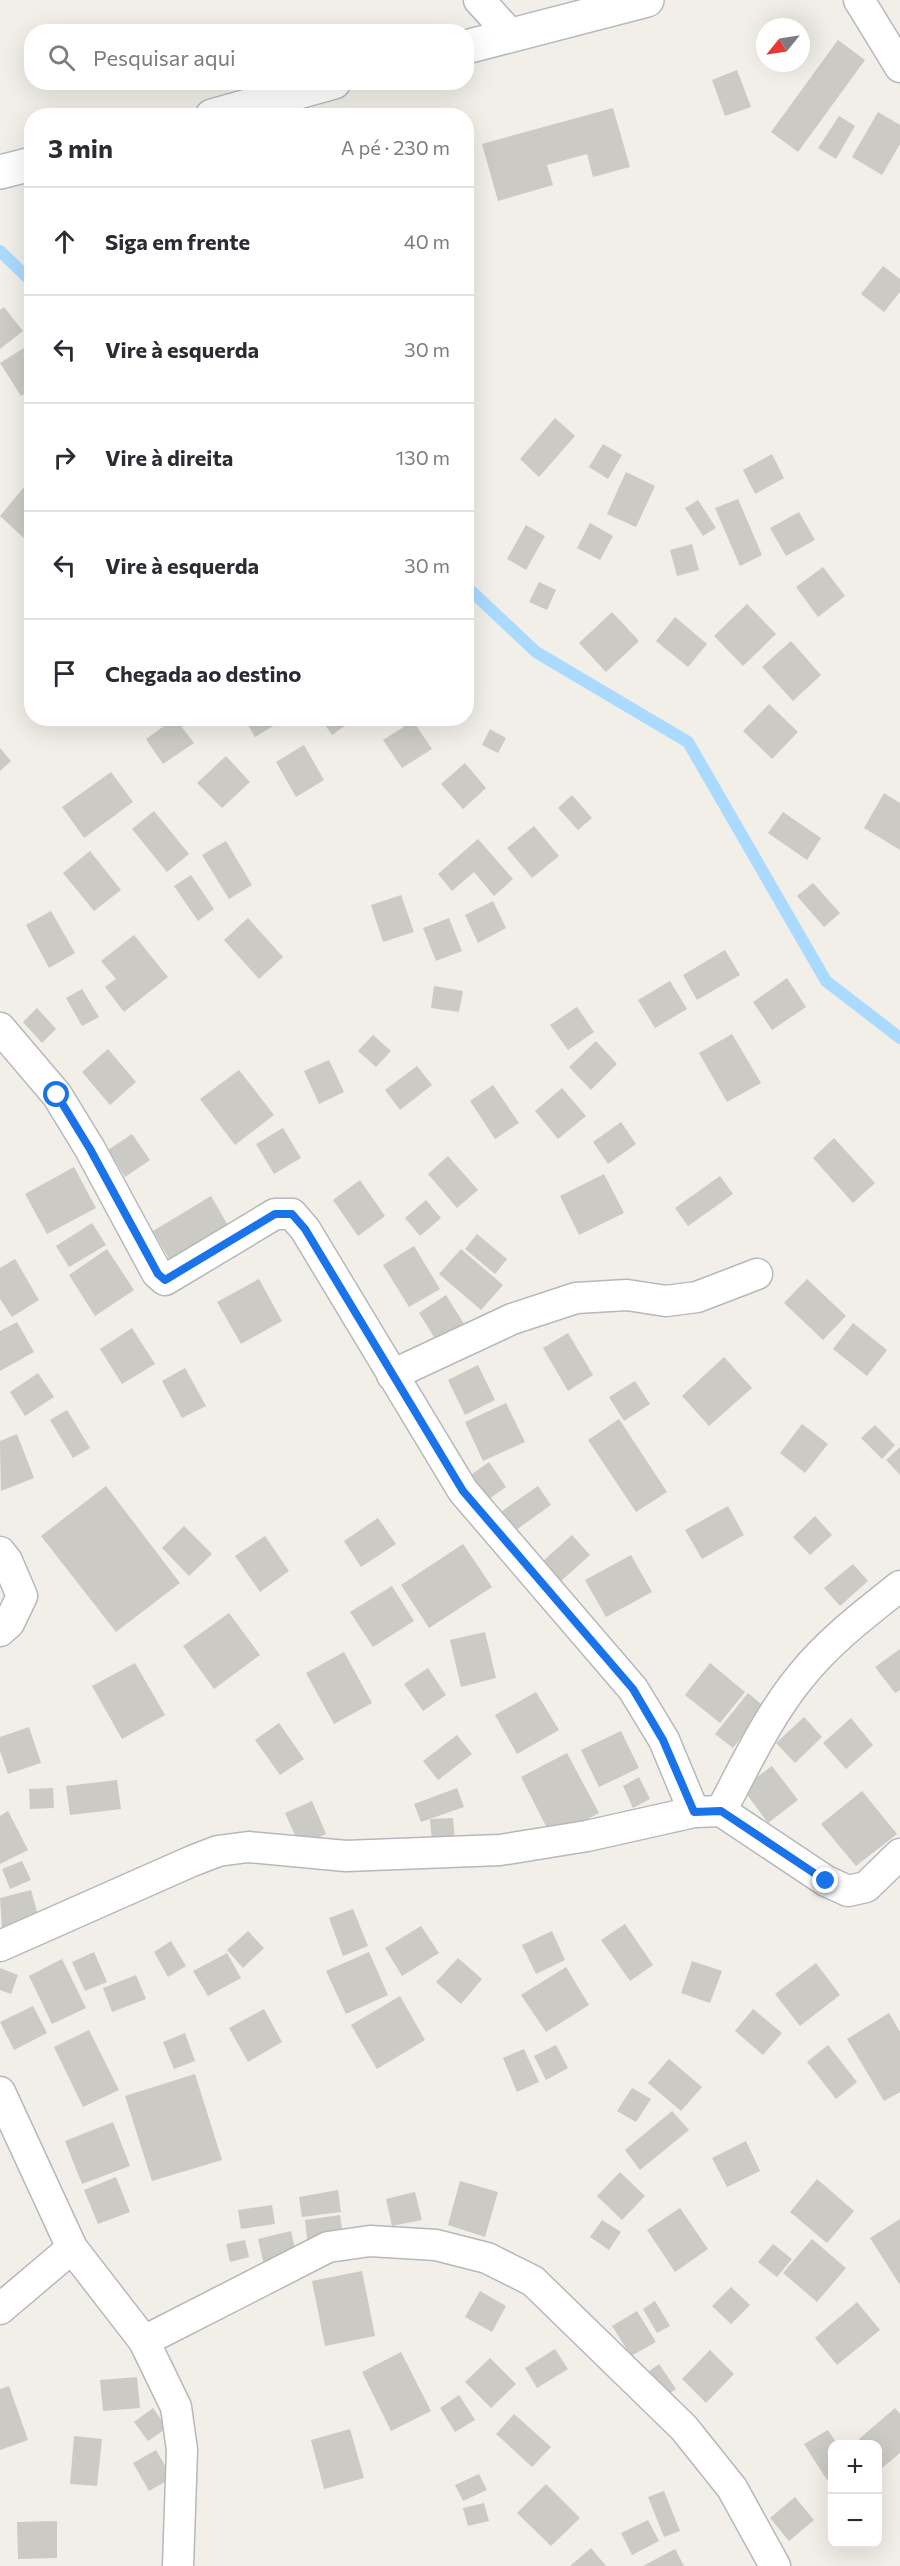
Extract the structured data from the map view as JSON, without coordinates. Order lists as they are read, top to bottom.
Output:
{
  "north": "bottom left",
  "page": {
    "search": "Pesquisar aqui",
    "heading": ["3 min", "A pé · 230 m"],
    "list": [
      ["Siga em frente", "40 m"],
      ["Vire à esquerda", "30 m"],
      ["Vire à direita", "130 m"],
      ["Vire à esquerda", "30 m"],
      "Chegada ao destino"
    ],
    "map_buttons": ["+", "−"]
  }
}
